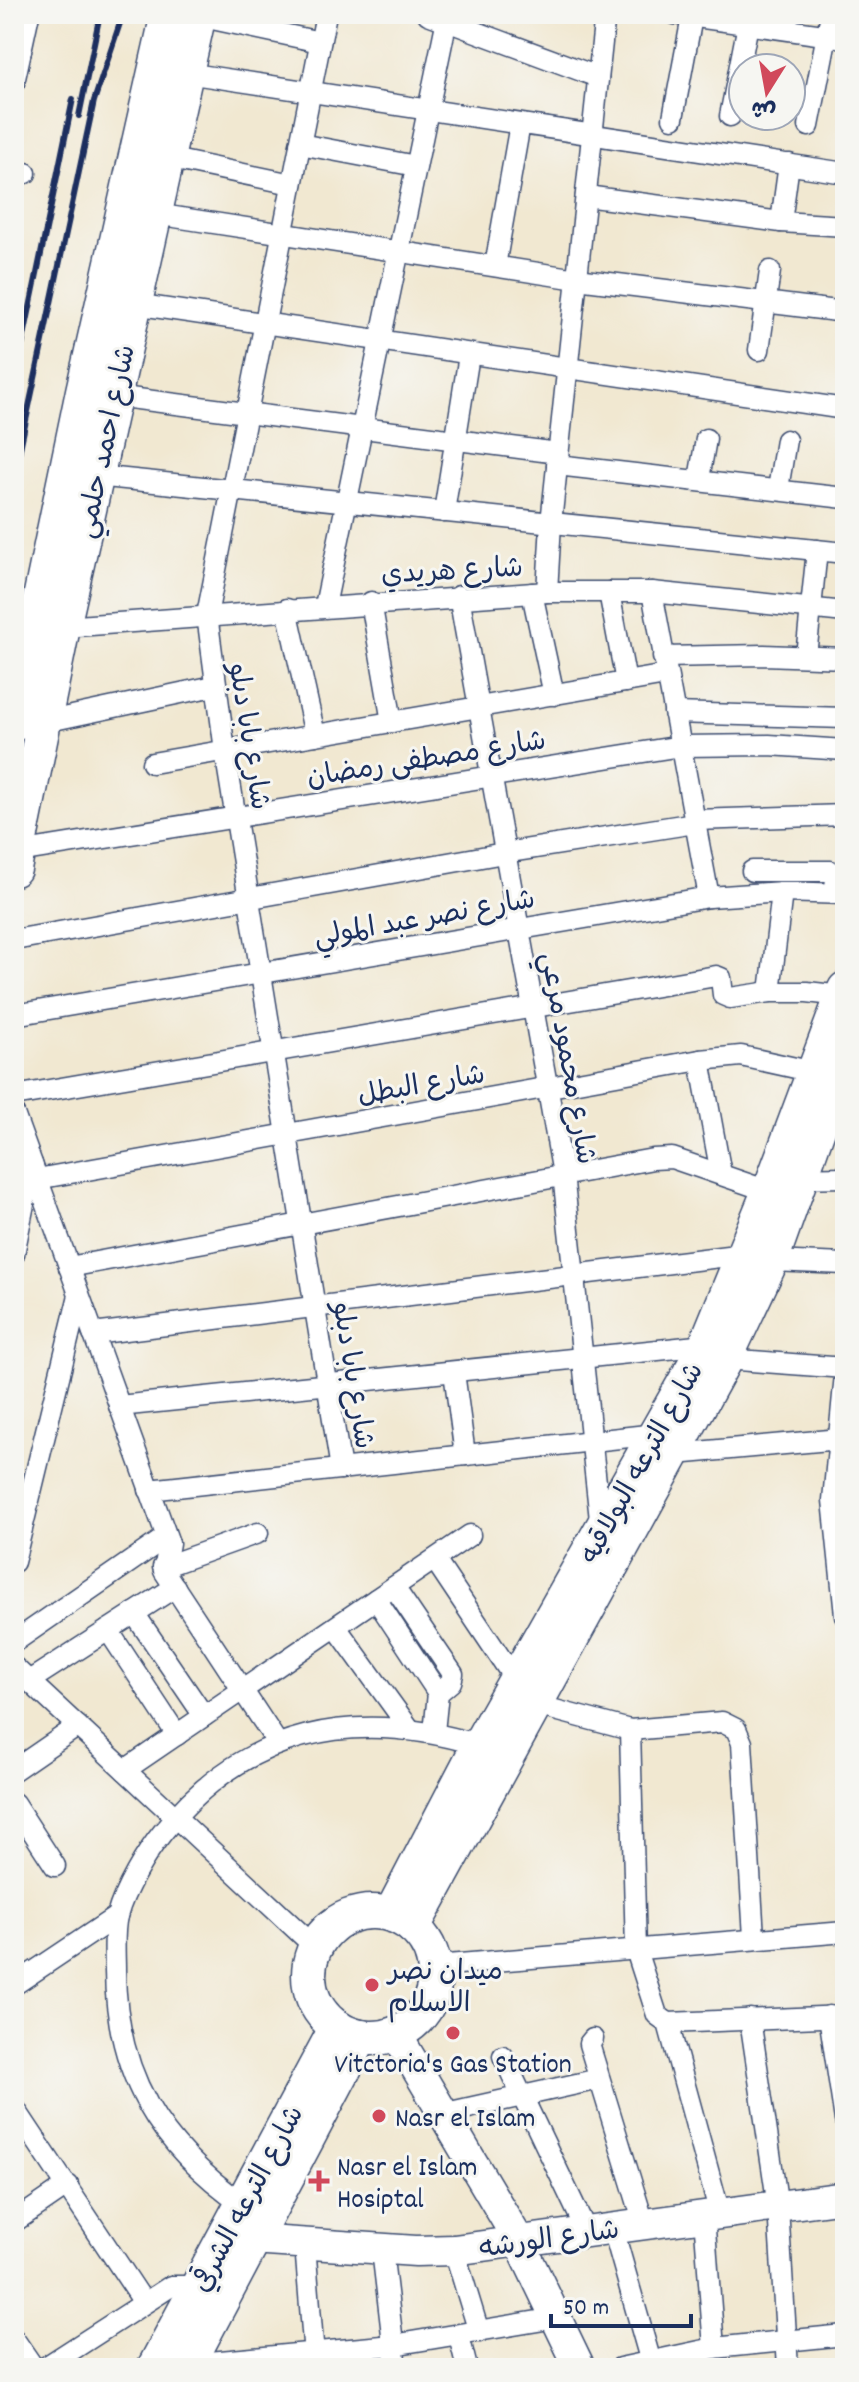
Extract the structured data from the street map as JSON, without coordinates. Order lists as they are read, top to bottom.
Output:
{
  "streets": {
    "main road": ["شارع احمد حلمي", "شارع الترعه البولاقيه", "شارع الترعه الشرقي"],
    "street": [
      "شارع هريدي",
      "شارع بابا دبلو",
      "شارع مصطفى رمضان",
      "شارع نصر عبد المولي",
      "شارع محمود مرعي",
      "شارع البطل",
      "شارع الورشه"
    ]
  },
  "crossings": [
    ["شارع احمد حلمي", "شارع هريدي"],
    ["شارع احمد حلمي", "شارع مصطفى رمضان"],
    ["شارع هريدي", "شارع بابا دبلو"],
    ["شارع هريدي", "شارع محمود مرعي"],
    ["شارع بابا دبلو", "شارع مصطفى رمضان"],
    ["شارع بابا دبلو", "شارع نصر عبد المولي"],
    ["شارع بابا دبلو", "شارع البطل"],
    ["شارع مصطفى رمضان", "شارع محمود مرعي"],
    ["شارع نصر عبد المولي", "شارع محمود مرعي"],
    ["شارع محمود مرعي", "شارع البطل"],
    ["شارع محمود مرعي", "شارع الترعه البولاقيه"],
    ["شارع البطل", "شارع الترعه البولاقيه"],
    ["شارع الترعه البولاقيه", "شارع الترعه الشرقي"],
    ["شارع الترعه الشرقي", "شارع الورشه"]
  ],
  "places": {
    "other": ["ميدان نصر الاسلام", "Vitctoria's Gas Station", "Nasr el Islam"],
    "health": ["Nasr el Islam Hosiptal"]
  },
  "scale_bar": "50 m",
  "north": "bottom"
}
